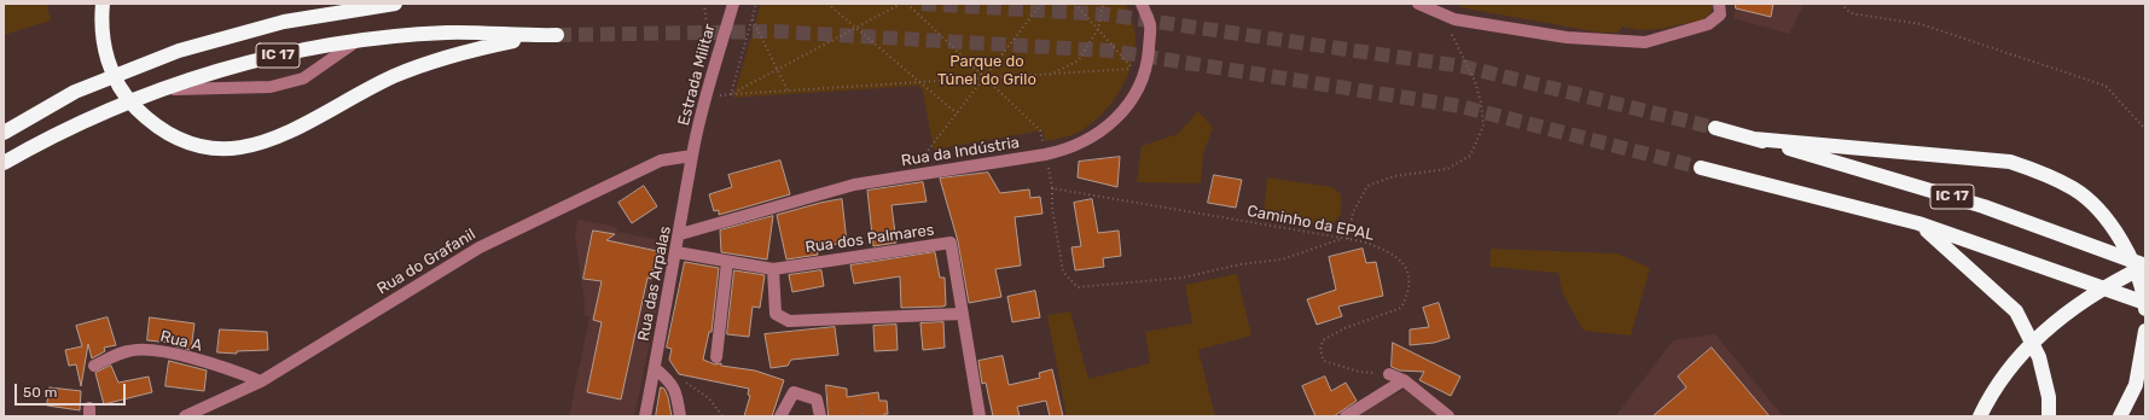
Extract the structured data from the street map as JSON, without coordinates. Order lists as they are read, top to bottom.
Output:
{
  "streets": {
    "highway": ["IC 17"],
    "street": [
      "Estrada Militar",
      "Rua da Indústria",
      "Rua dos Palmares",
      "Rua do Grafanil",
      "Rua das Arpalas",
      "Rua A"
    ],
    "path": ["Caminho da EPAL"]
  },
  "crossings": [
    ["Estrada Militar", "Rua do Grafanil"],
    ["Estrada Militar", "Rua das Arpalas"],
    ["Rua da Indústria", "Rua das Arpalas"],
    ["Rua dos Palmares", "Rua das Arpalas"],
    ["Rua do Grafanil", "Rua das Arpalas"],
    ["Rua do Grafanil", "Rua A"]
  ],
  "parks": ["Parque do Túnel do Grilo"],
  "scale_bar": "50 m"
}
